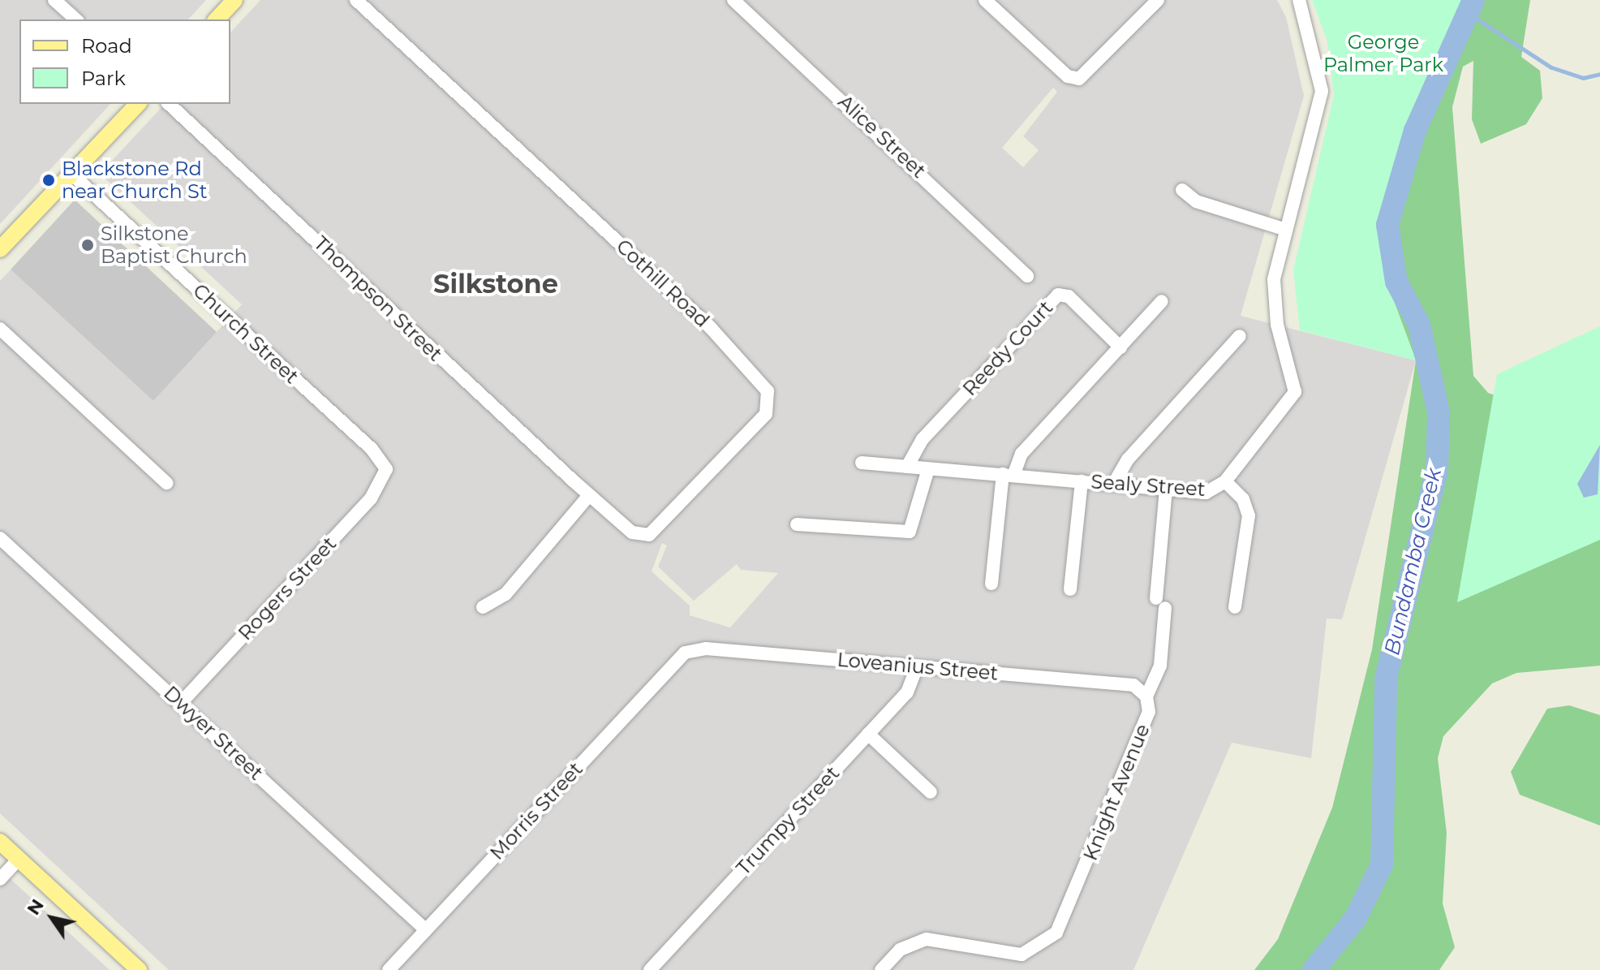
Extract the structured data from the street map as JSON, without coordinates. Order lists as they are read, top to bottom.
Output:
{
  "streets": {
    "street": [
      "Alice Street",
      "Cothill Road",
      "Thompson Street",
      "Church Street",
      "Reedy Court",
      "Sealy Street",
      "Rogers Street",
      "Loveanius Street",
      "Dwyer Street",
      "Knight Avenue",
      "Morris Street",
      "Trumpy Street"
    ]
  },
  "crossings": [
    ["Cothill Road", "Thompson Street"],
    ["Church Street", "Rogers Street"],
    ["Reedy Court", "Sealy Street"],
    ["Sealy Street", "Knight Avenue"],
    ["Rogers Street", "Dwyer Street"],
    ["Loveanius Street", "Knight Avenue"],
    ["Loveanius Street", "Morris Street"],
    ["Loveanius Street", "Trumpy Street"],
    ["Dwyer Street", "Morris Street"]
  ],
  "districts": ["Silkstone"],
  "water": ["Bundamba Creek"],
  "parks": ["George Palmer Park"],
  "places": ["Blackstone Rd near Church St", "Silkstone Baptist Church"],
  "legend": ["Road", "Park"],
  "north": "top left"
}
